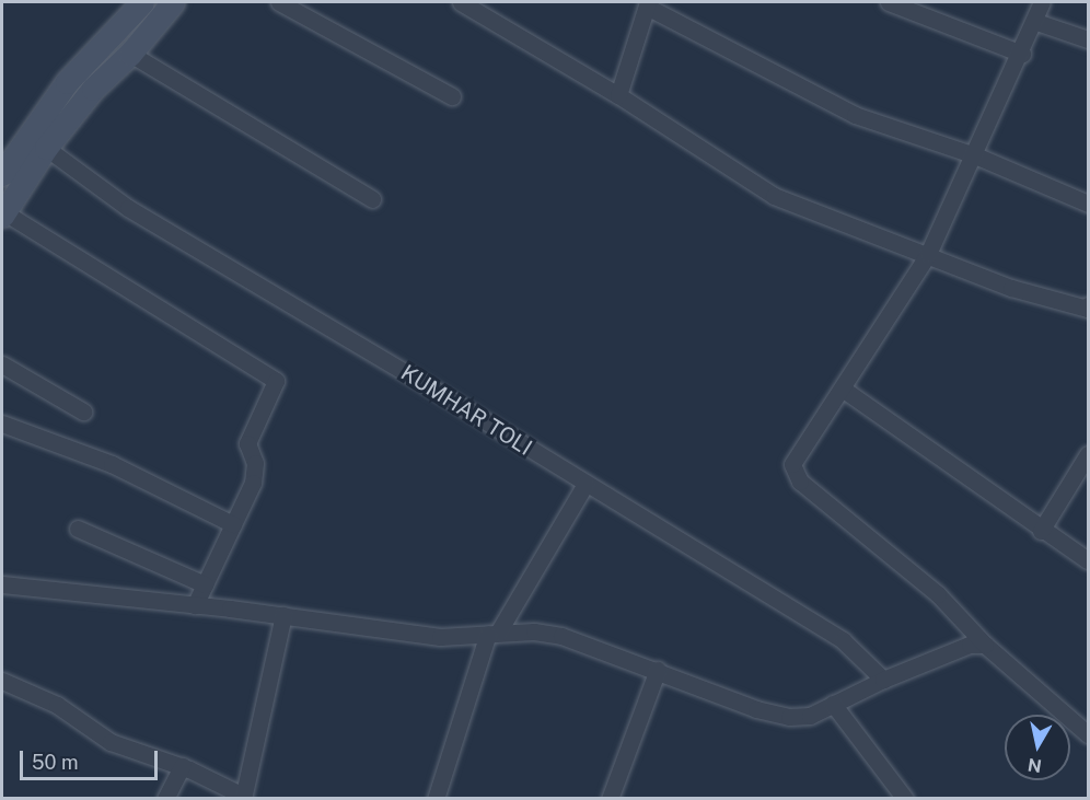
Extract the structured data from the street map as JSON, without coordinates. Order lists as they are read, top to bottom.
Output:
{
  "streets": {
    "street": ["KUMHAR TOLI"]
  },
  "scale_bar": "50 m",
  "north": "bottom"
}
